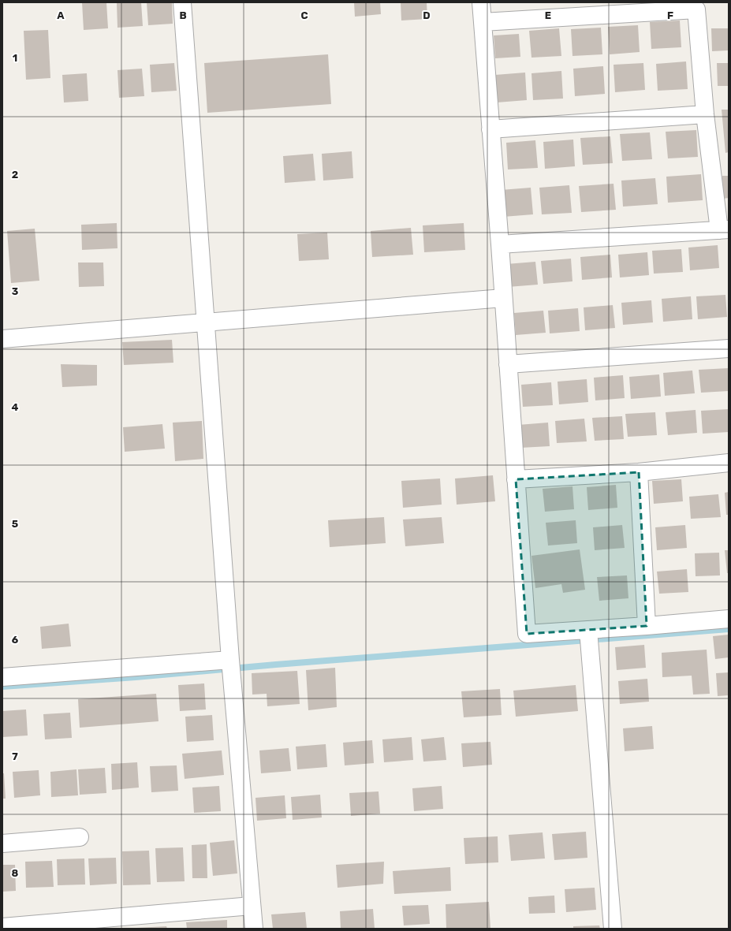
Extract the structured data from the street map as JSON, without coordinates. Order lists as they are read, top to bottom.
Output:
{
  "grid": {
    "columns": [
      "A",
      "B",
      "C",
      "D",
      "E",
      "F"
    ],
    "rows": [
      "1",
      "2",
      "3",
      "4",
      "5",
      "6",
      "7",
      "8"
    ]
  }
}
